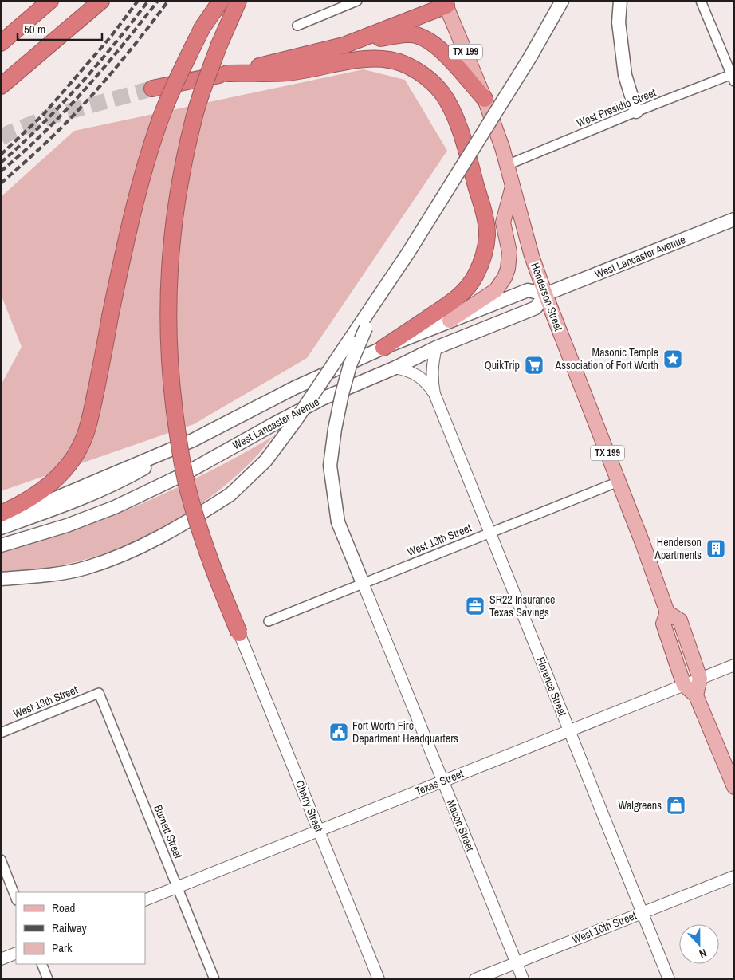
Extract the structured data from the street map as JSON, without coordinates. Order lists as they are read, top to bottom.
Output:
{
  "streets": {
    "main road": ["TX 199", "West Lancaster Avenue", "Henderson Street"],
    "street": [
      "West Presidio Street",
      "West 13th Street",
      "Florence Street",
      "Texas Street",
      "Cherry Street",
      "Macon Street",
      "Burnett Street",
      "West 10th Street"
    ]
  },
  "crossings": [
    ["West Presidio Street", "Henderson Street"],
    ["West Lancaster Avenue", "Henderson Street"],
    ["West Lancaster Avenue", "Florence Street"],
    ["Henderson Street", "West 13th Street"],
    ["Henderson Street", "Texas Street"],
    ["West 13th Street", "Florence Street"],
    ["West 13th Street", "Macon Street"],
    ["West 13th Street", "Burnett Street"],
    ["Florence Street", "Texas Street"],
    ["Florence Street", "West 10th Street"],
    ["Texas Street", "Cherry Street"],
    ["Texas Street", "Macon Street"],
    ["Texas Street", "Burnett Street"],
    ["Macon Street", "West 10th Street"]
  ],
  "places": {
    "place": ["Masonic Temple Association of Fort Worth"],
    "supermarket": ["QuikTrip"],
    "building": ["Henderson Apartments"],
    "office": ["SR22 Insurance Texas Savings"],
    "public building": ["Fort Worth Fire Department Headquarters"],
    "shop": ["Walgreens"]
  },
  "legend": ["Road", "Railway", "Park"],
  "scale_bar": "50 m",
  "north": "bottom"
}
